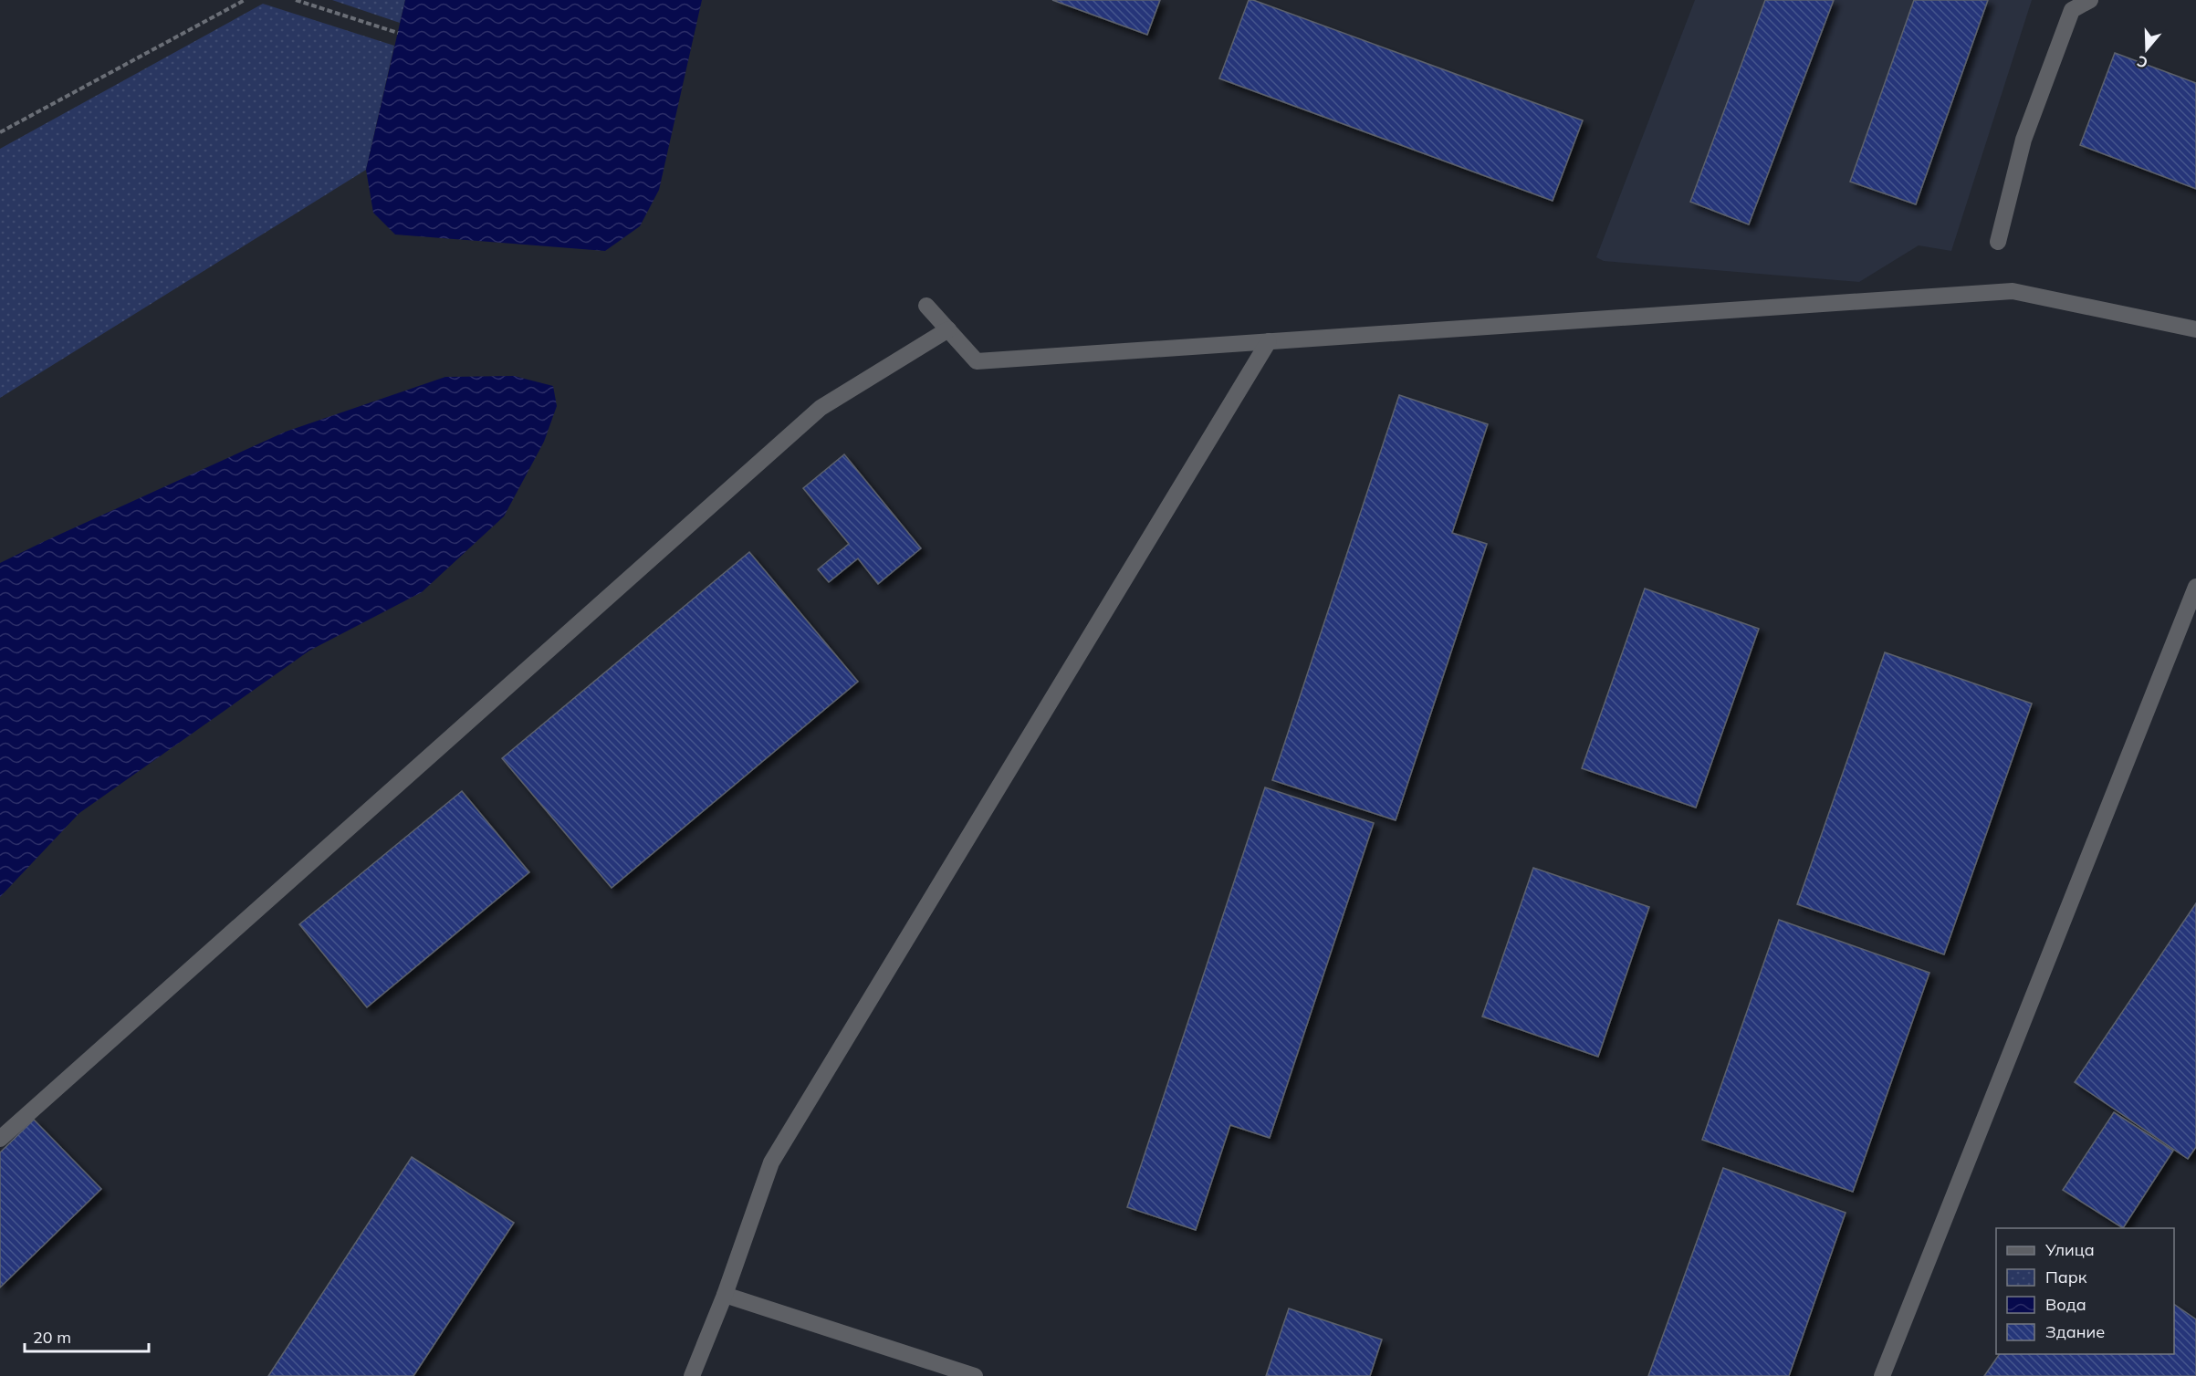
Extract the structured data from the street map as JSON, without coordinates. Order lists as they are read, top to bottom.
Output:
{
  "legend": [
    "Улица",
    "Парк",
    "Вода",
    "Здание"
  ],
  "scale_bar": "20 m",
  "north": "bottom"
}
